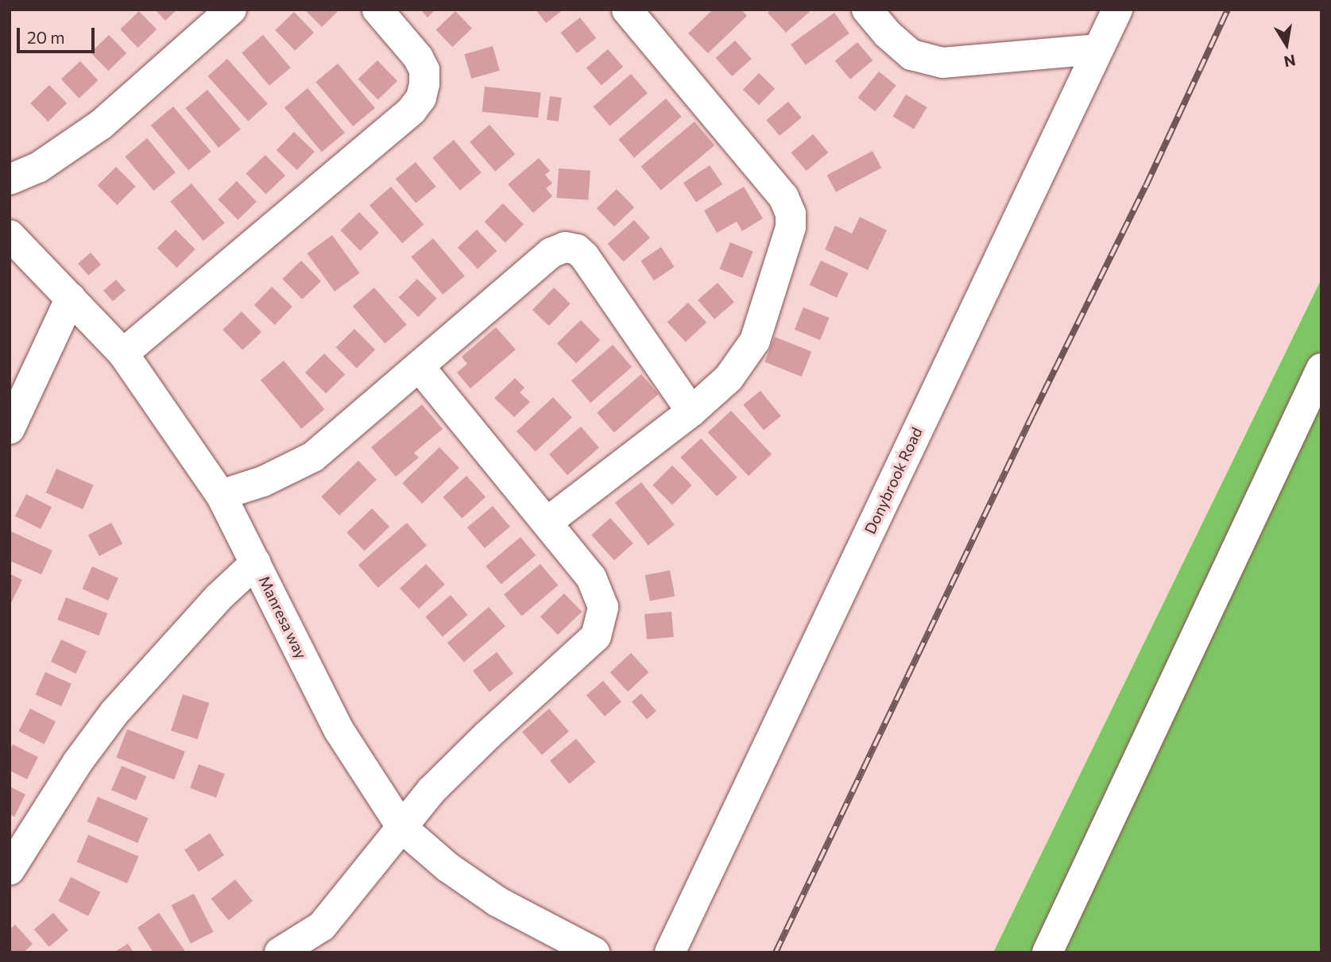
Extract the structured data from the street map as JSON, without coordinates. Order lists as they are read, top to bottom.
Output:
{
  "streets": {
    "street": ["Donybrook Road", "Manresa way"]
  },
  "scale_bar": "20 m",
  "north": "bottom"
}
